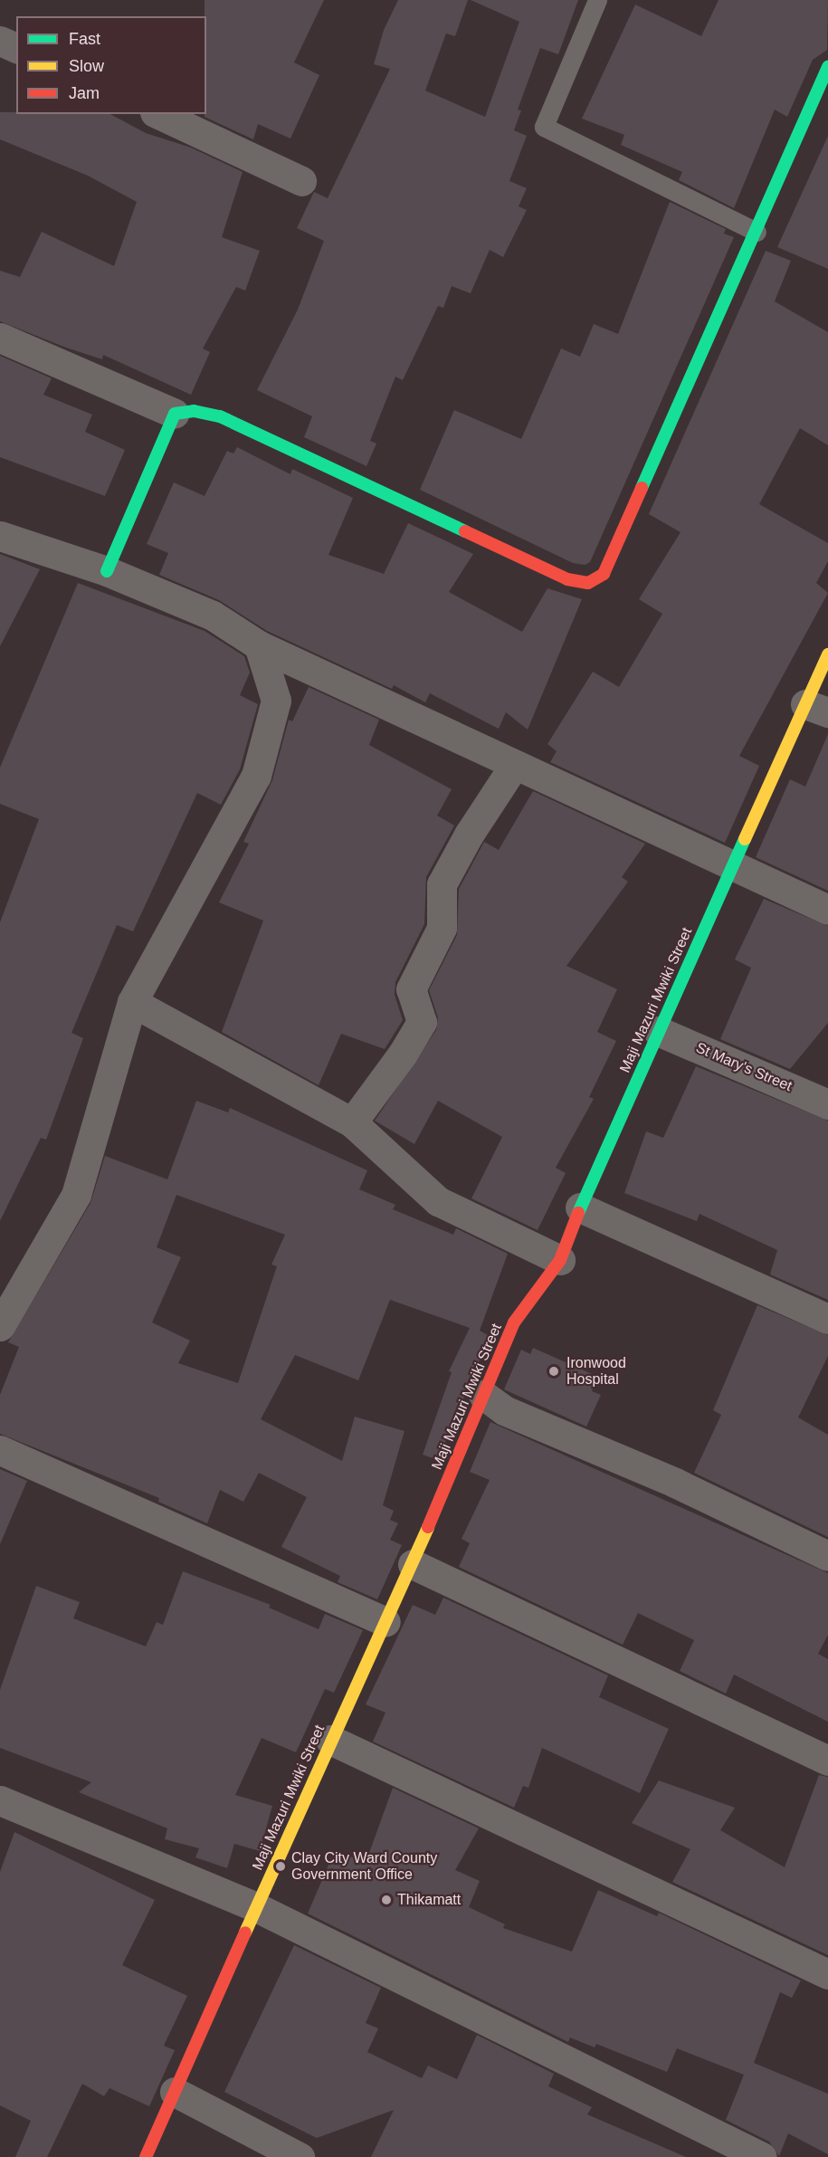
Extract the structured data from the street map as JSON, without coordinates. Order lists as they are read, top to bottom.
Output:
{
  "streets": {
    "street": ["Maji Mazuri Mwiki Street", "St Mary's Street"]
  },
  "crossings": [
    ["Maji Mazuri Mwiki Street", "St Mary's Street"]
  ],
  "places": ["Ironwood Hospital", "Clay City Ward County Government Office", "Thikamatt"],
  "legend": ["Fast", "Slow", "Jam"]
}
